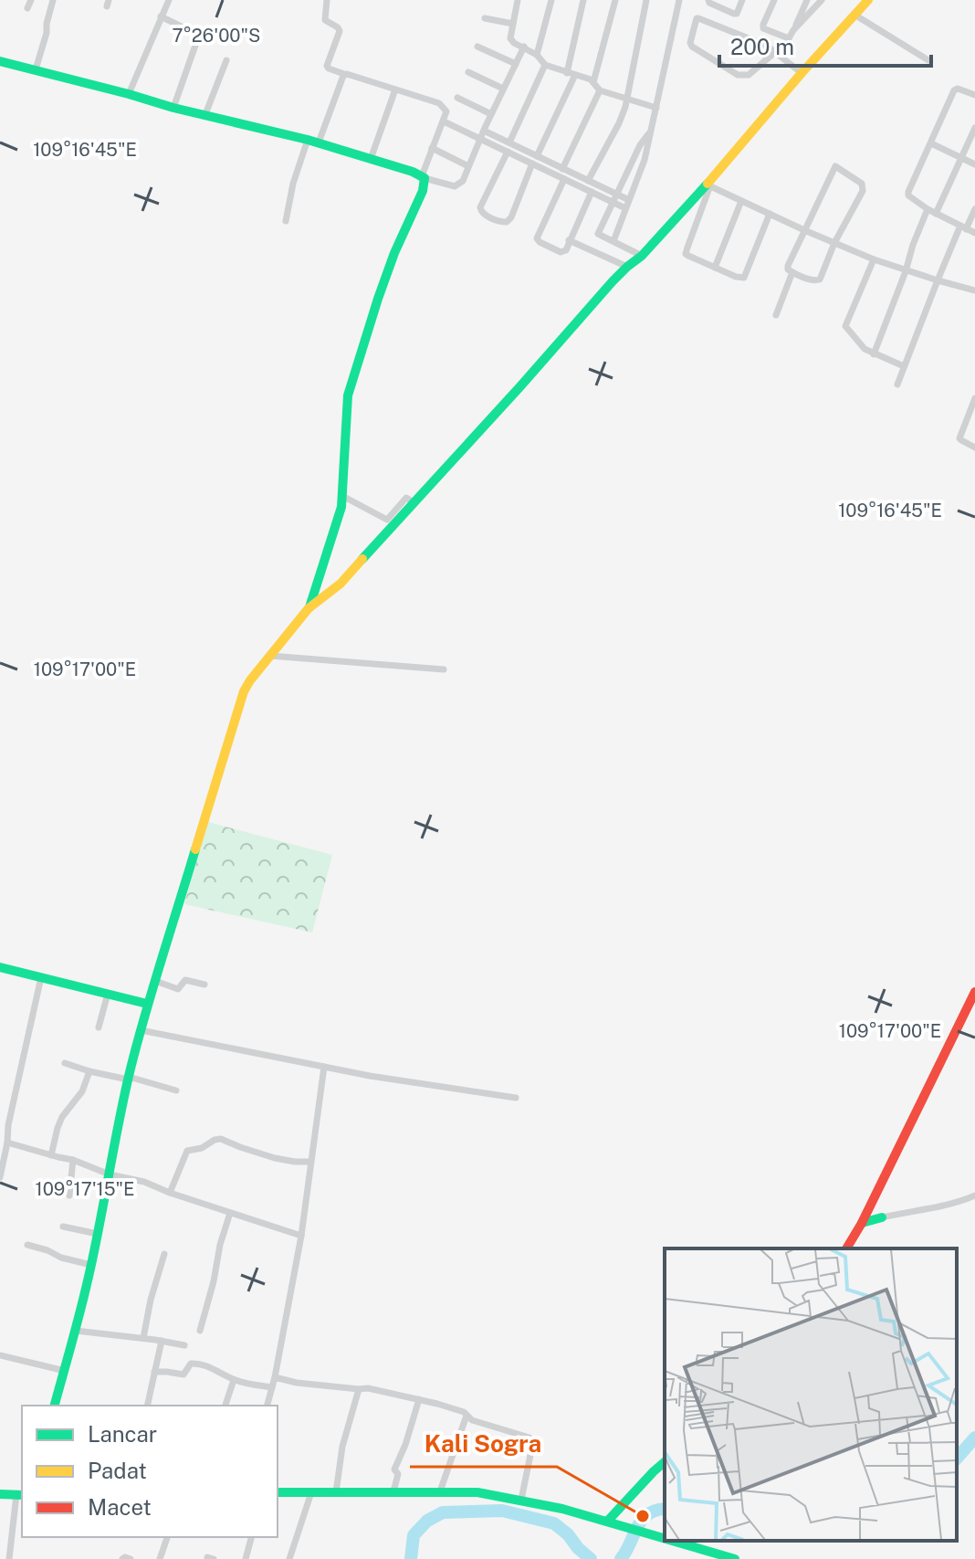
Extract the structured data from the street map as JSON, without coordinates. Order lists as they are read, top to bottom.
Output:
{
  "places": ["Kali Sogra"],
  "legend": ["Lancar", "Padat", "Macet"],
  "scale_bar": "200 m",
  "coordinates": [
    "7°26'00\"S",
    "109°16'45\"E",
    "109°17'00\"E",
    "109°17'15\"E"
  ]
}
